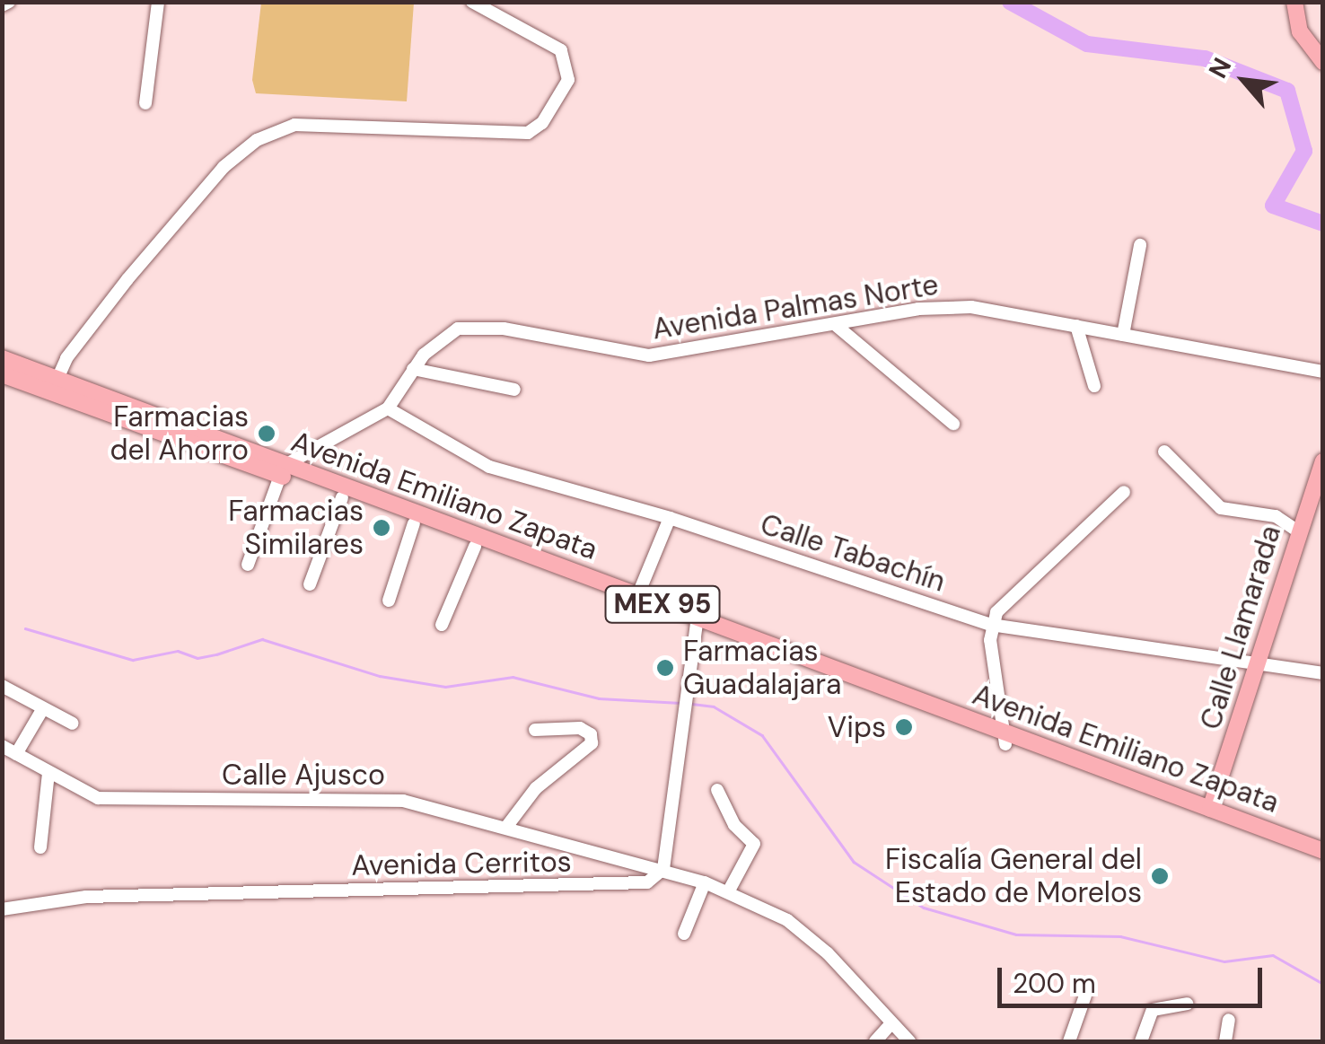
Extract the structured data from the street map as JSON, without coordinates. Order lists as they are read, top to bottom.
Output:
{
  "streets": {
    "main road": ["Avenida Emiliano Zapata", "MEX 95", "Calle Llamarada"],
    "street": [
      "Avenida Palmas Norte",
      "Calle Tabachín",
      "Calle Ajusco",
      "Avenida Cerritos"
    ]
  },
  "crossings": [
    ["Avenida Palmas Norte", "Avenida Emiliano Zapata"],
    ["Avenida Palmas Norte", "Calle Tabachín"],
    ["Avenida Emiliano Zapata", "Calle Llamarada"],
    ["Calle Tabachín", "Calle Llamarada"],
    ["Calle Ajusco", "Avenida Cerritos"]
  ],
  "places": [
    "Farmacias del Ahorro",
    "Farmacias Similares",
    "Farmacias Guadalajara",
    "Vips",
    "Fiscalía General del Estado de Morelos"
  ],
  "scale_bar": "200 m",
  "north": "top left"
}
